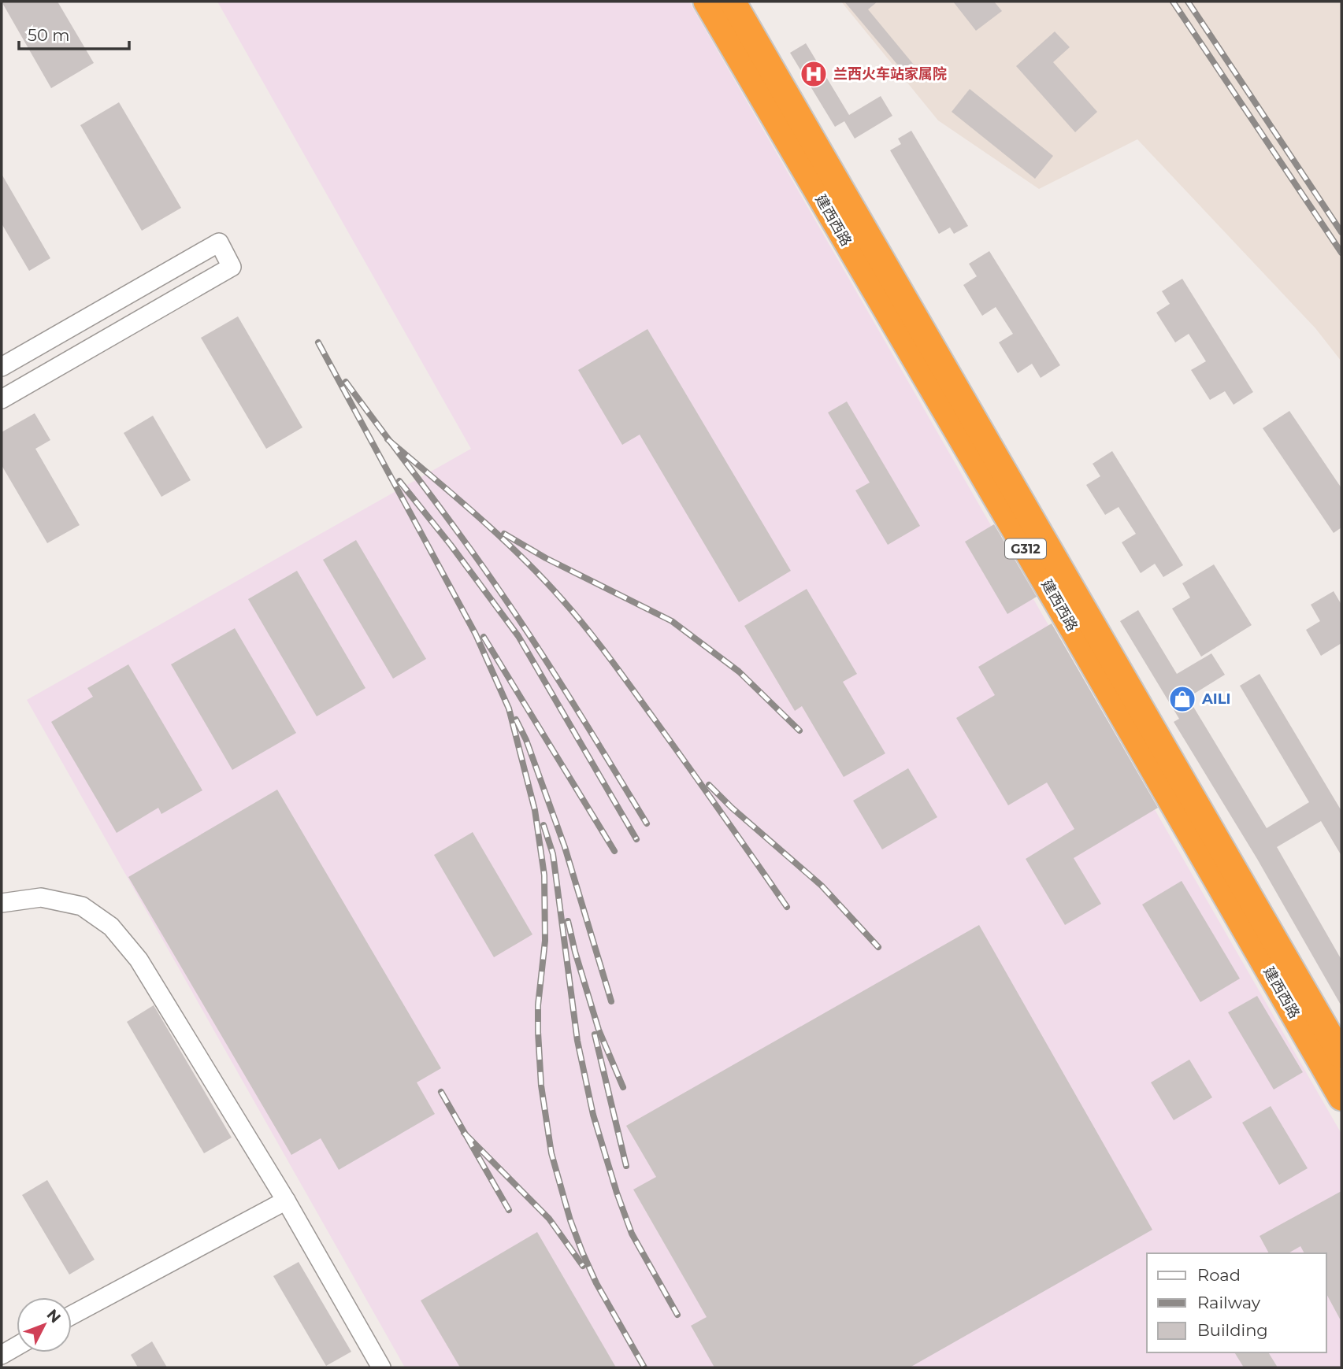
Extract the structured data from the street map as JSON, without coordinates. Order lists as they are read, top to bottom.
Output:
{
  "streets": {
    "highway": ["建西西路", "G312"]
  },
  "places": {
    "hospital": ["兰西火车站家属院"],
    "shop": ["AILI"]
  },
  "legend": ["Road", "Railway", "Building"],
  "scale_bar": "50 m",
  "north": "top right"
}
